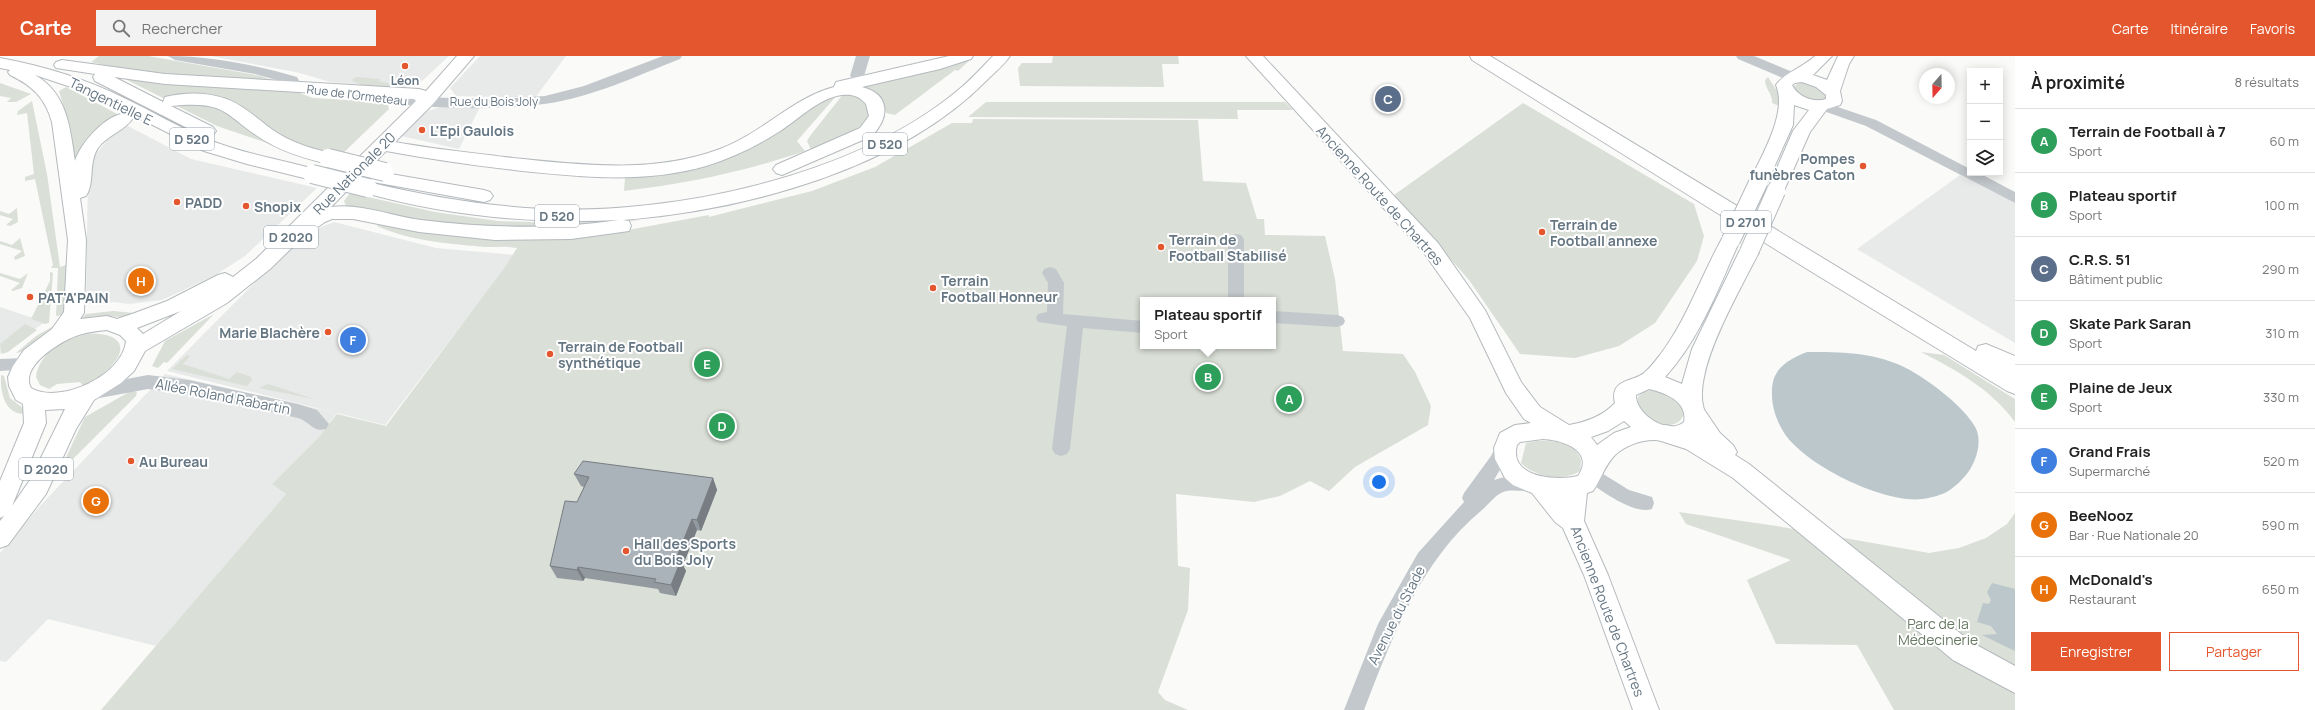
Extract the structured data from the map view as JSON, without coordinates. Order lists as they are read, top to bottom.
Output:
{
  "streets": {
    "highway": ["D 2701"],
    "main road": [
      "Tangentielle E",
      "D 520",
      "Rue Nationale 20",
      "Ancienne Route de Chartres",
      "D 2020"
    ],
    "street": [
      "Rue de l'Ormeteau",
      "Rue du Bois Joly",
      "Allée Roland Rabartin",
      "Avenue du Stade"
    ]
  },
  "crossings": [
    ["Tangentielle E", "D 520"],
    ["Rue du Bois Joly", "Rue Nationale 20"],
    ["Rue Nationale 20", "D 2020"],
    ["Rue Nationale 20", "Allée Roland Rabartin"],
    ["Ancienne Route de Chartres", "Avenue du Stade"]
  ],
  "parks": ["Parc de la Médecinerie"],
  "places": [
    "Léon",
    "L'Epi Gaulois",
    "Pompes funèbres Caton",
    "PADD",
    "Shopix",
    "Terrain de Football annexe",
    "Terrain de Football Stabilisé",
    "Terrain Football Honneur",
    "PAT'A'PAIN",
    "Marie Blachère",
    "Terrain de Football synthétique",
    "Au Bureau",
    "Hall des Sports du Bois Joly"
  ],
  "north": "bottom",
  "page": {
    "header": "Carte",
    "search": "Rechercher",
    "nav": ["Carte", "Itinéraire", "Favoris"],
    "heading": ["À proximité", "8 résultats"],
    "map_buttons": ["+", "−"],
    "pins": [
      "C",
      "H",
      "F",
      "E",
      "B",
      "A",
      "D",
      "G"
    ],
    "list": [
      {
        "mark": "A",
        "name": "Terrain de Football à 7",
        "note": "Sport",
        "value": "60 m"
      },
      {
        "mark": "B",
        "name": "Plateau sportif",
        "note": "Sport",
        "value": "100 m"
      },
      {
        "mark": "C",
        "name": "C.R.S. 51",
        "note": "Bâtiment public",
        "value": "290 m"
      },
      {
        "mark": "D",
        "name": "Skate Park Saran",
        "note": "Sport",
        "value": "310 m"
      },
      {
        "mark": "E",
        "name": "Plaine de Jeux",
        "note": "Sport",
        "value": "330 m"
      },
      {
        "mark": "F",
        "name": "Grand Frais",
        "note": "Supermarché",
        "value": "520 m"
      },
      {
        "mark": "G",
        "name": "BeeNooz",
        "note": "Bar · Rue Nationale 20",
        "value": "590 m"
      },
      {
        "mark": "H",
        "name": "McDonald's",
        "note": "Restaurant",
        "value": "650 m"
      }
    ],
    "popup": ["Plateau sportif", "Sport"],
    "buttons": ["Enregistrer", "Partager"]
  }
}
